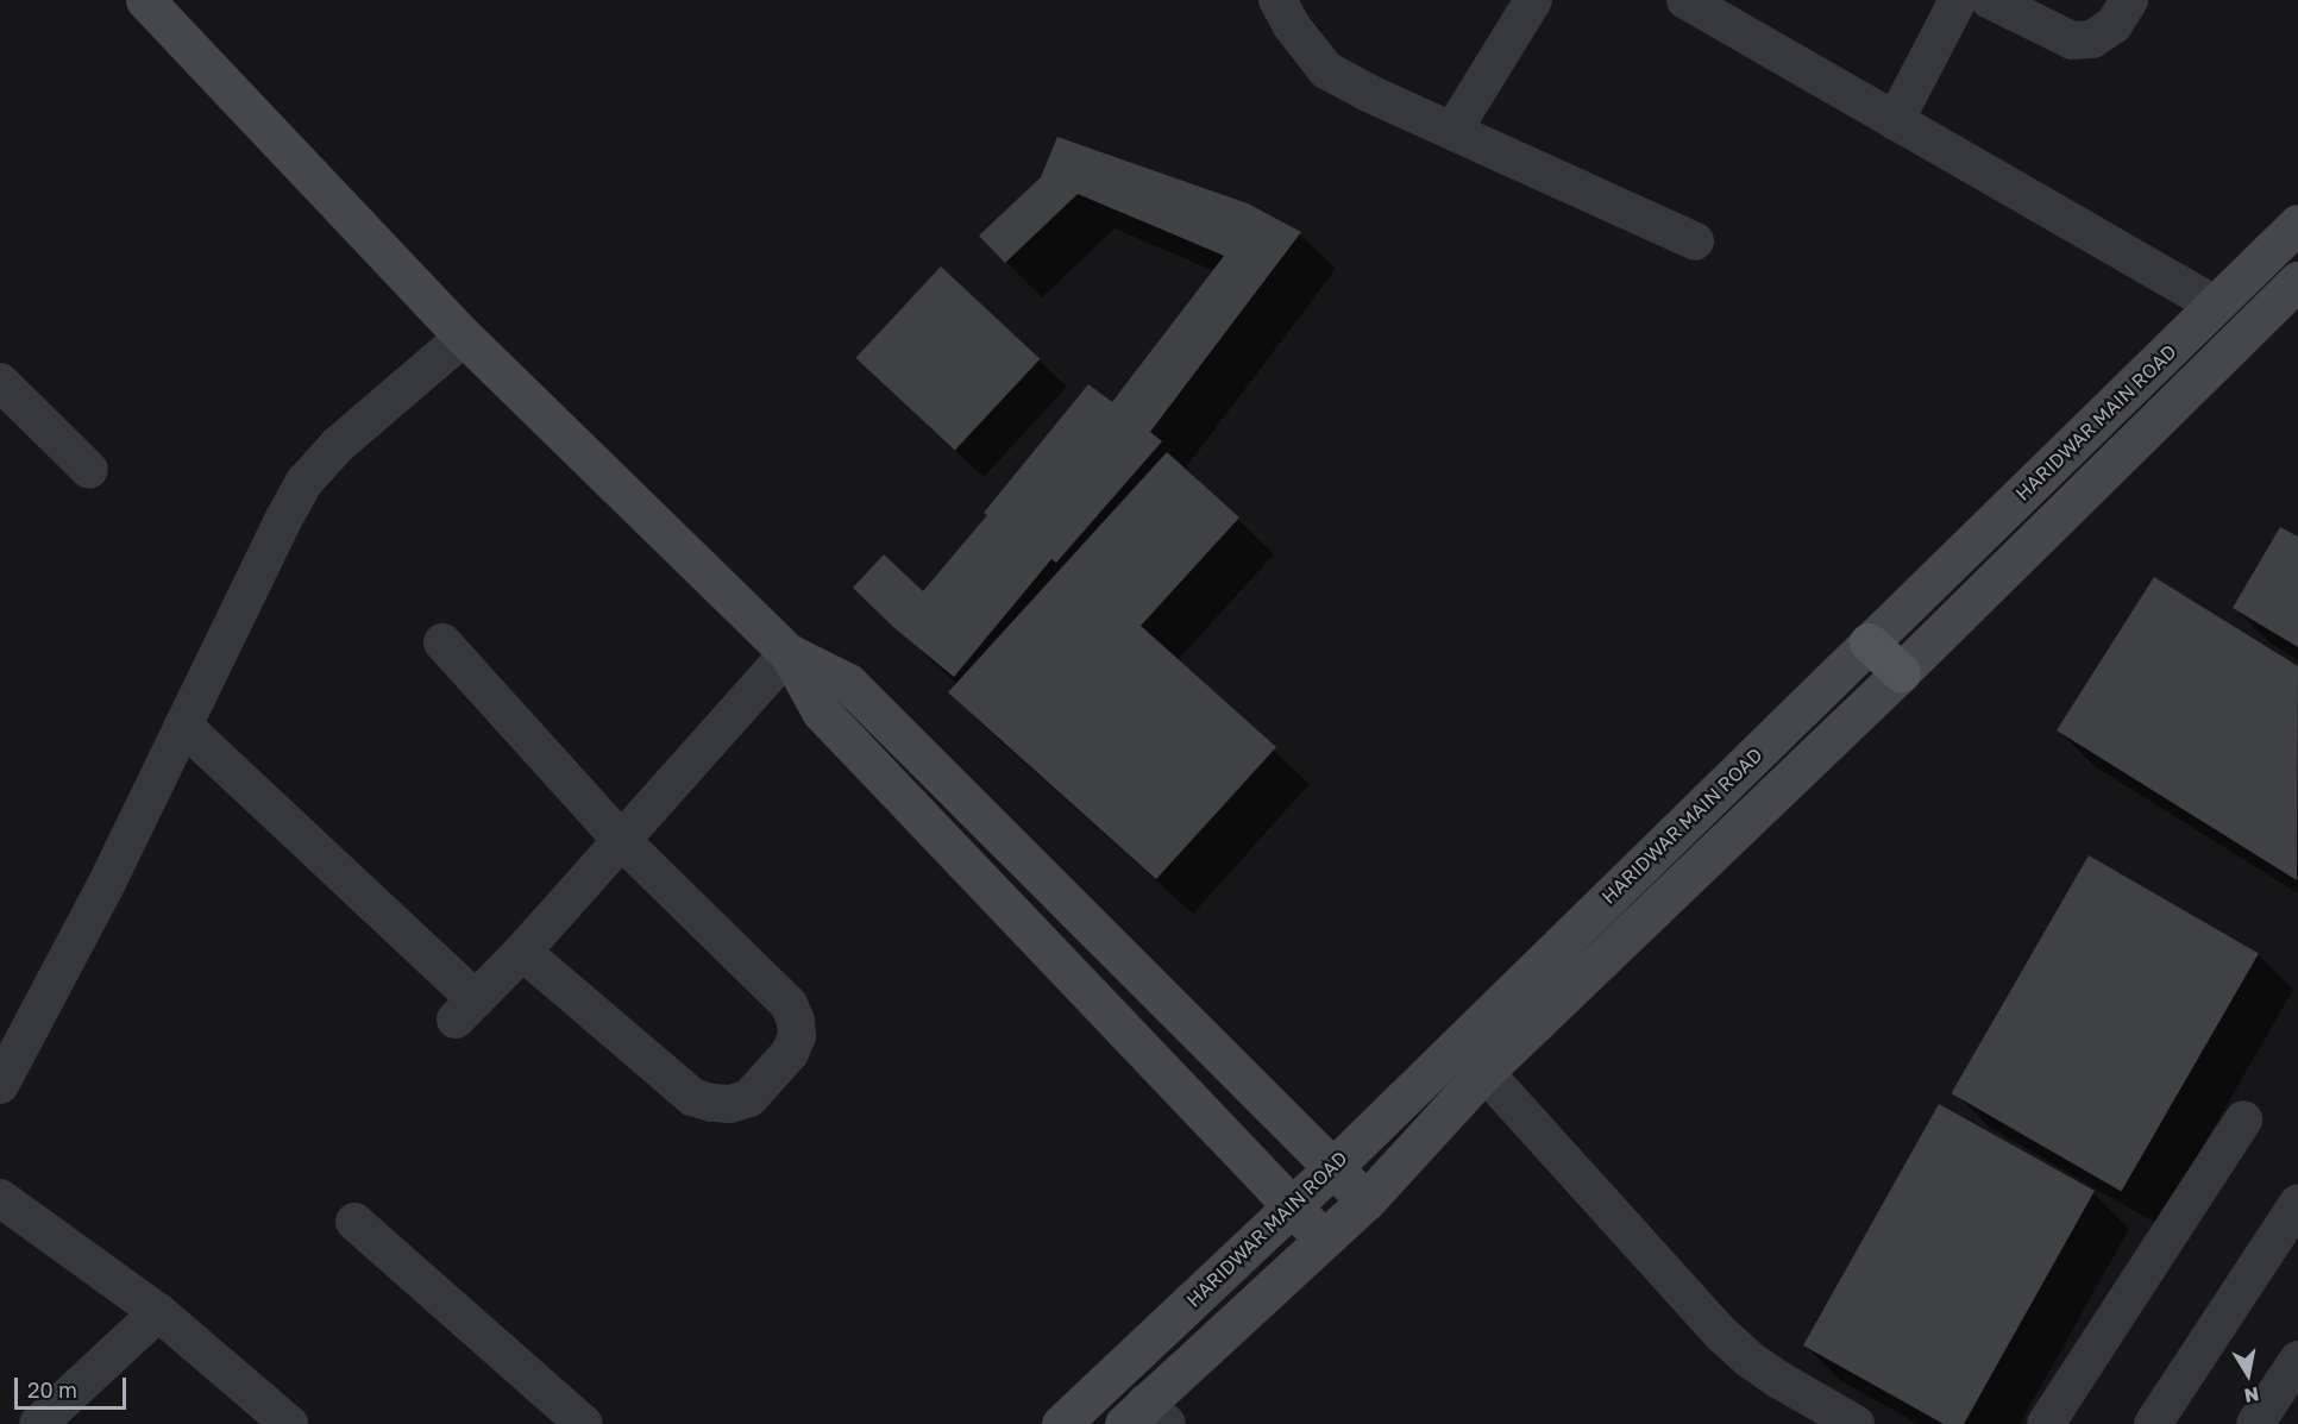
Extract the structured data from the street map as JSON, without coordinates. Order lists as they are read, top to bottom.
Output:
{
  "streets": {
    "main road": ["HARIDWAR MAIN ROAD"]
  },
  "scale_bar": "20 m",
  "north": "bottom"
}
